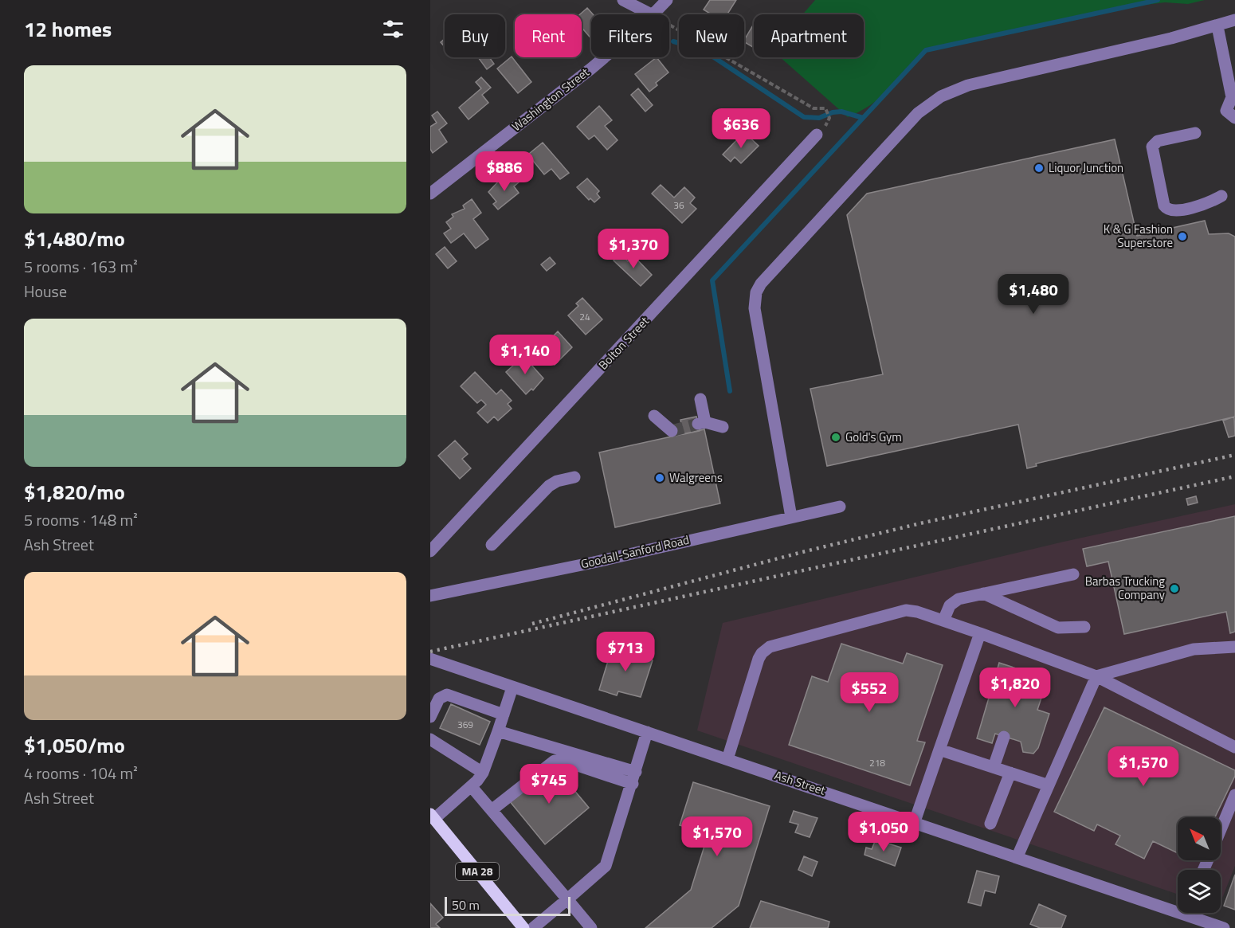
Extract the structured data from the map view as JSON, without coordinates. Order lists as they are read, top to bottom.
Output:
{
  "streets": {
    "main road": ["MA 28"],
    "street": [
      "Washington Street",
      "Bolton Street",
      "Goodall-Sanford Road",
      "Ash Street"
    ]
  },
  "places": [
    "Liquor Junction",
    "K & G Fashion Superstore",
    "Gold's Gym",
    "Walgreens",
    "Barbas Trucking Company"
  ],
  "house_numbers": [
    "36",
    "24",
    "369",
    "218"
  ],
  "scale_bar": "50 m",
  "north": "top left",
  "page": {
    "heading": "12 homes",
    "chip": [
      "Buy",
      "Rent",
      "Filters",
      "New",
      "Apartment"
    ],
    "list": [
      {
        "name": "$1,480/mo",
        "note": "5 rooms · 163 m² · House"
      },
      {
        "name": "$1,820/mo",
        "note": "5 rooms · 148 m² · Ash Street"
      },
      {
        "name": "$1,050/mo",
        "note": "4 rooms · 104 m² · Ash Street"
      }
    ],
    "price": [
      "$636",
      "$886",
      "$1,370",
      "$1,480",
      "$1,140",
      "$713",
      "$1,820",
      "$552",
      "$1,570",
      "$745",
      "$1,050",
      "$1,570"
    ],
    "scale": "50 m"
  }
}
